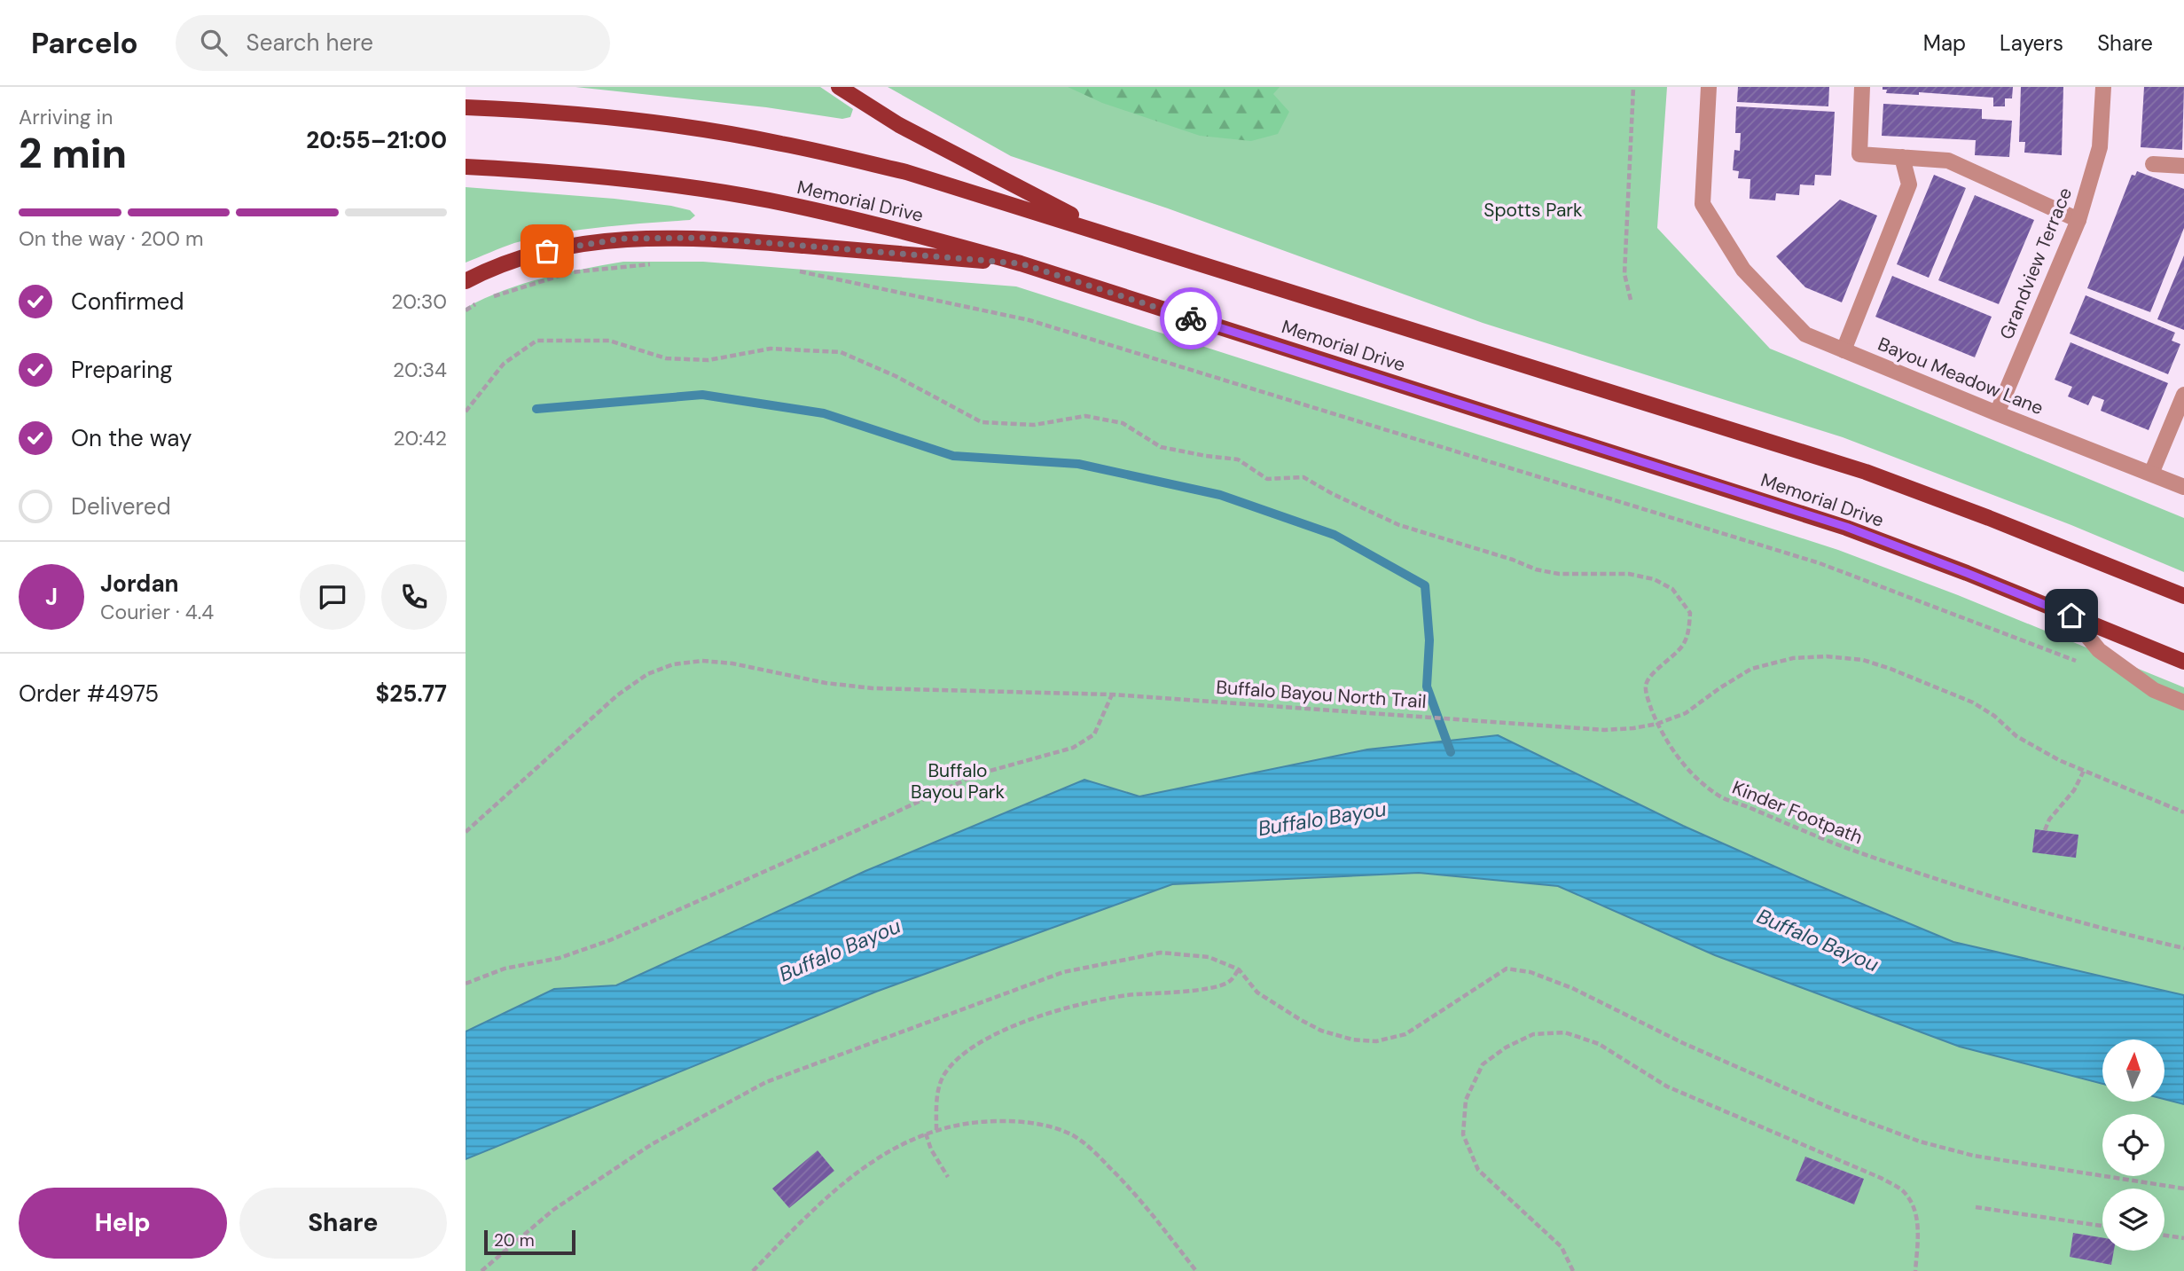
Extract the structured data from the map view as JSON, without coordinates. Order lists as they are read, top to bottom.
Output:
{
  "streets": {
    "main road": ["Memorial Drive"],
    "street": ["Grandview Terrace", "Bayou Meadow Lane"],
    "path": ["Buffalo Bayou North Trail", "Kinder Footpath"]
  },
  "crossings": [
    ["Grandview Terrace", "Bayou Meadow Lane"],
    ["Buffalo Bayou North Trail", "Kinder Footpath"]
  ],
  "water": ["Buffalo Bayou"],
  "parks": ["Spotts Park", "Buffalo Bayou Park"],
  "scale_bar": "20 m",
  "north": "top",
  "page": {
    "header": "Parcelo",
    "search": "Search here",
    "nav": ["Map", "Layers", "Share"],
    "heading": ["2 min", "Arriving in", "20:55–21:00"],
    "panel": [
      "Jordan",
      "Courier · 4.4",
      "Order #4975",
      "$25.77"
    ],
    "bar": "On the way · 200 m",
    "list": [
      ["Confirmed", "20:30"],
      ["Preparing", "20:34"],
      ["On the way", "20:42"],
      "Delivered"
    ],
    "round": "J",
    "buttons": ["Help", "Share"],
    "scale": "20 m"
  }
}
